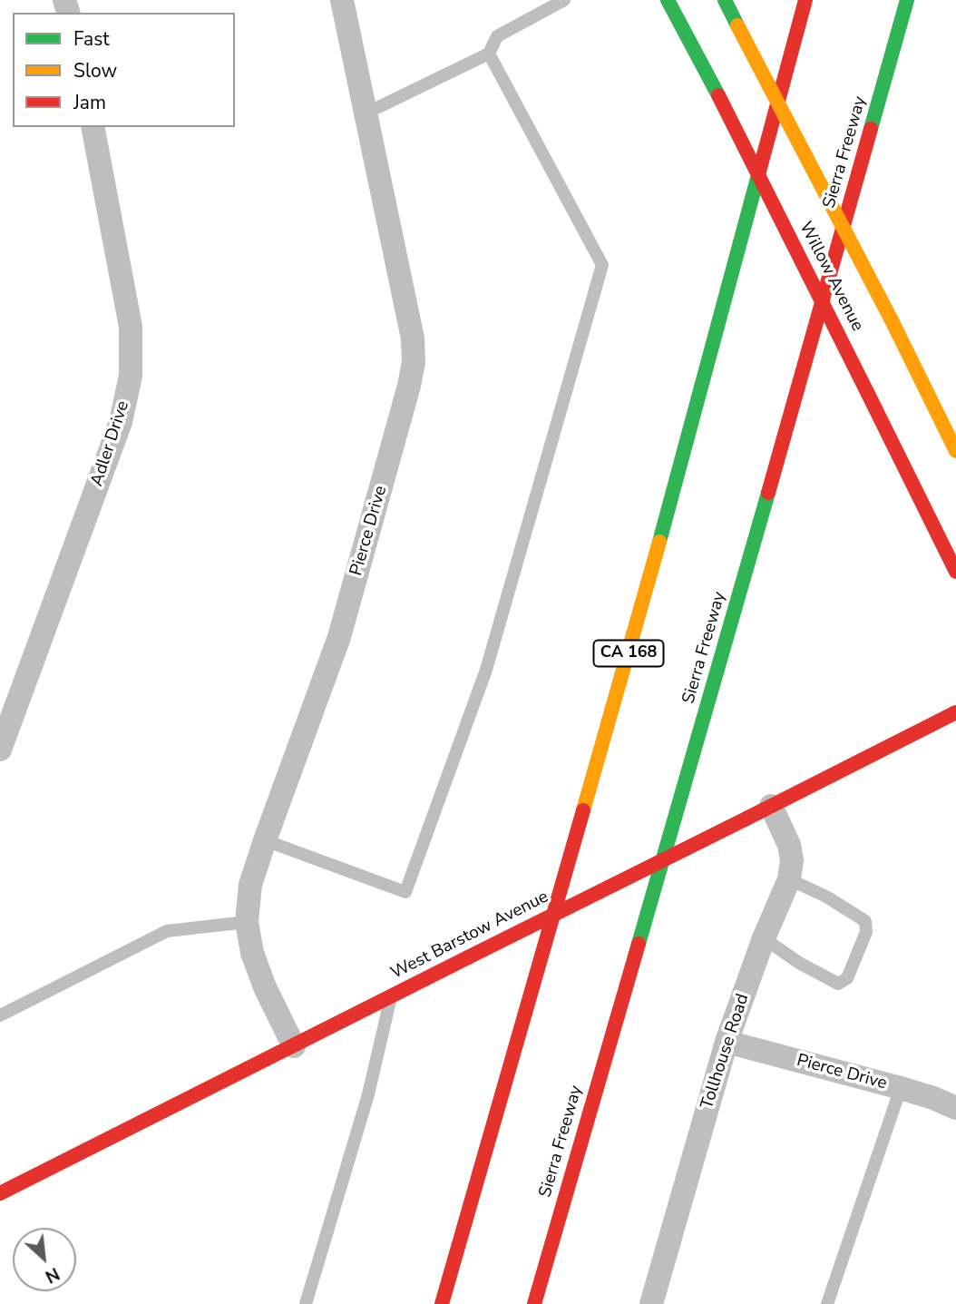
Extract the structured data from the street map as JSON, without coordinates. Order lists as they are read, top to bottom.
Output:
{
  "streets": {
    "main road": [
      "Sierra Freeway",
      "Willow Avenue",
      "CA 168",
      "West Barstow Avenue"
    ],
    "street": ["Adler Drive", "Pierce Drive", "Tollhouse Road"]
  },
  "crossings": [
    ["Pierce Drive", "West Barstow Avenue"],
    ["Pierce Drive", "Tollhouse Road"],
    ["West Barstow Avenue", "Tollhouse Road"]
  ],
  "legend": ["Fast", "Slow", "Jam"],
  "north": "bottom right"
}
